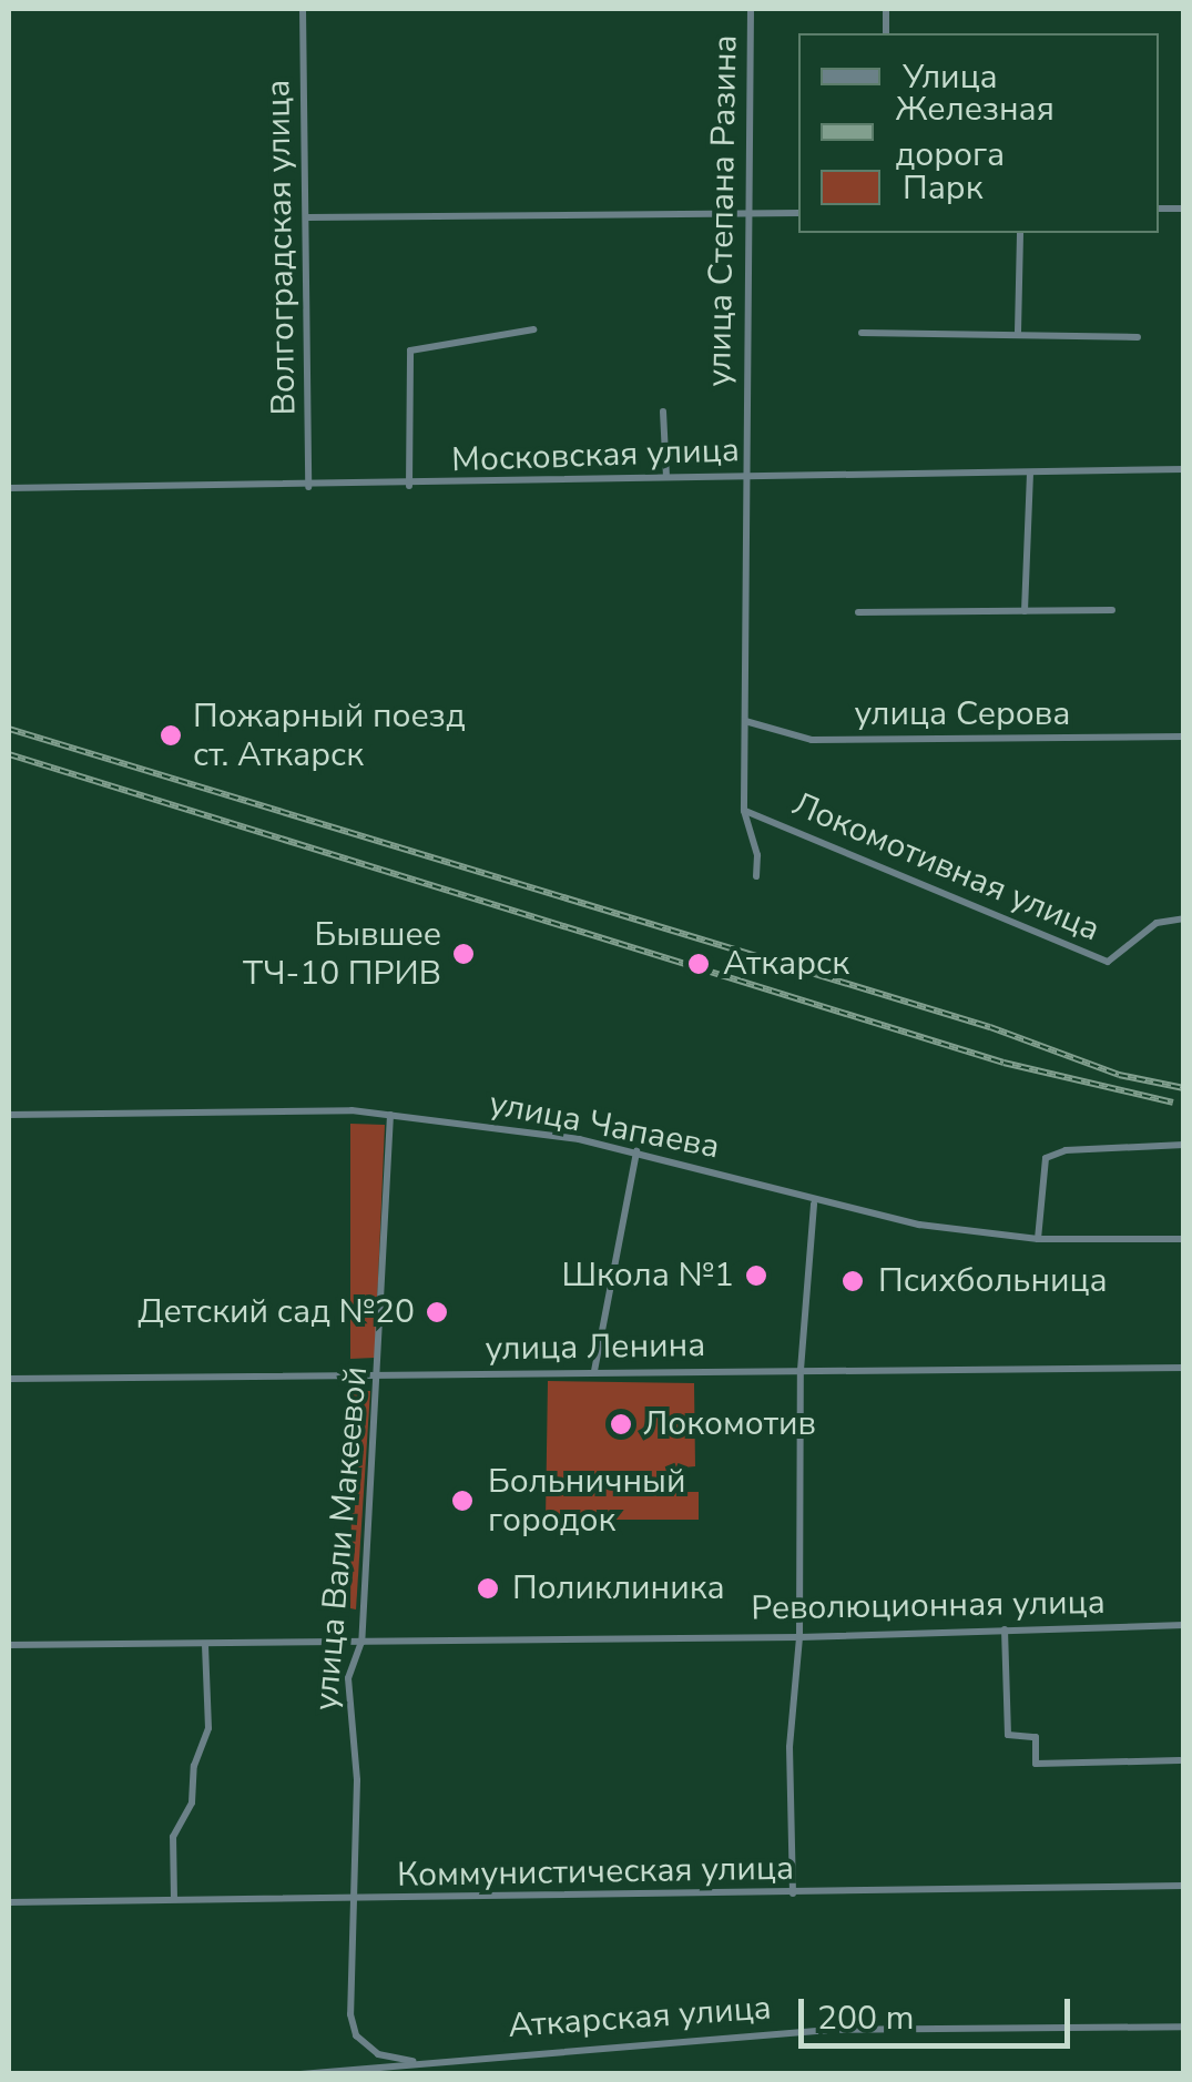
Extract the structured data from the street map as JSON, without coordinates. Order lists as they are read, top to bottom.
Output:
{
  "streets": {
    "street": [
      "улица Степана Разина",
      "Волгоградская улица",
      "Московская улица",
      "улица Серова",
      "Локомотивная улица",
      "улица Чапаева",
      "улица Ленина",
      "улица Вали Макеевой",
      "Революционная улица",
      "Коммунистическая улица",
      "Аткарская улица"
    ]
  },
  "crossings": [
    ["улица Степана Разина", "Московская улица"],
    ["улица Степана Разина", "улица Серова"],
    ["улица Степана Разина", "Локомотивная улица"],
    ["Волгоградская улица", "Московская улица"],
    ["улица Чапаева", "улица Вали Макеевой"],
    ["улица Ленина", "улица Вали Макеевой"],
    ["улица Вали Макеевой", "Революционная улица"],
    ["улица Вали Макеевой", "Коммунистическая улица"],
    ["улица Вали Макеевой", "Аткарская улица"]
  ],
  "places": [
    "Пожарный поезд ст. Аткарск",
    "Бывшее ТЧ-10 ПРИВ",
    "Аткарск",
    "Школа №1",
    "Психбольница",
    "Детский сад №20",
    "Локомотив",
    "Больничный городок",
    "Поликлиника"
  ],
  "legend": ["Улица", "Железная дорога", "Парк"],
  "scale_bar": "200 m"
}
